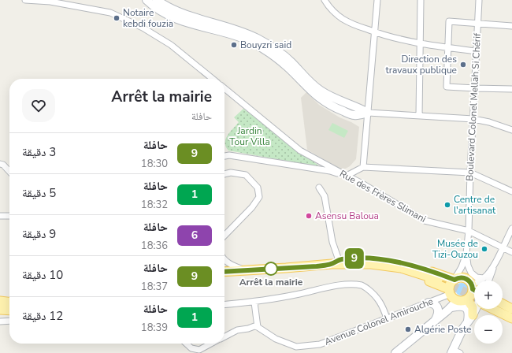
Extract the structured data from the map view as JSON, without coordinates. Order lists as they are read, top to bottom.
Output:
{
  "streets": {
    "street": ["Boulevard Colonel Mellah Si Chérif", "Rue des Frères Slimani", "Avenue Colonel Amirouche"]
  },
  "crossings": [
    ["Boulevard Colonel Mellah Si Chérif", "Rue des Frères Slimani"]
  ],
  "parks": ["Jardin Tour Villa"],
  "places": [
    "Notaire kebdi fouzia",
    "Bouyzri said",
    "Direction des travaux publique",
    "Centre de l'artisanat",
    "Asensu Baloua",
    "Musée de Tizi-Ouzou",
    "Arrêt la mairie",
    "Algérie Poste"
  ],
  "lines": ["bus line 9"],
  "page": {
    "on_map": "9",
    "heading": ["Arrêt la mairie", "حافلة"],
    "list": [
      {
        "mark": "9",
        "name": "حافلة",
        "note": "18:30",
        "value": "3 دقيقة"
      },
      {
        "mark": "1",
        "name": "حافلة",
        "note": "18:32",
        "value": "5 دقيقة"
      },
      {
        "mark": "6",
        "name": "حافلة",
        "note": "18:36",
        "value": "9 دقيقة"
      },
      {
        "mark": "9",
        "name": "حافلة",
        "note": "18:37",
        "value": "10 دقيقة"
      },
      {
        "mark": "1",
        "name": "حافلة",
        "note": "18:39",
        "value": "12 دقيقة"
      }
    ],
    "map_buttons": ["+", "−"]
  }
}
